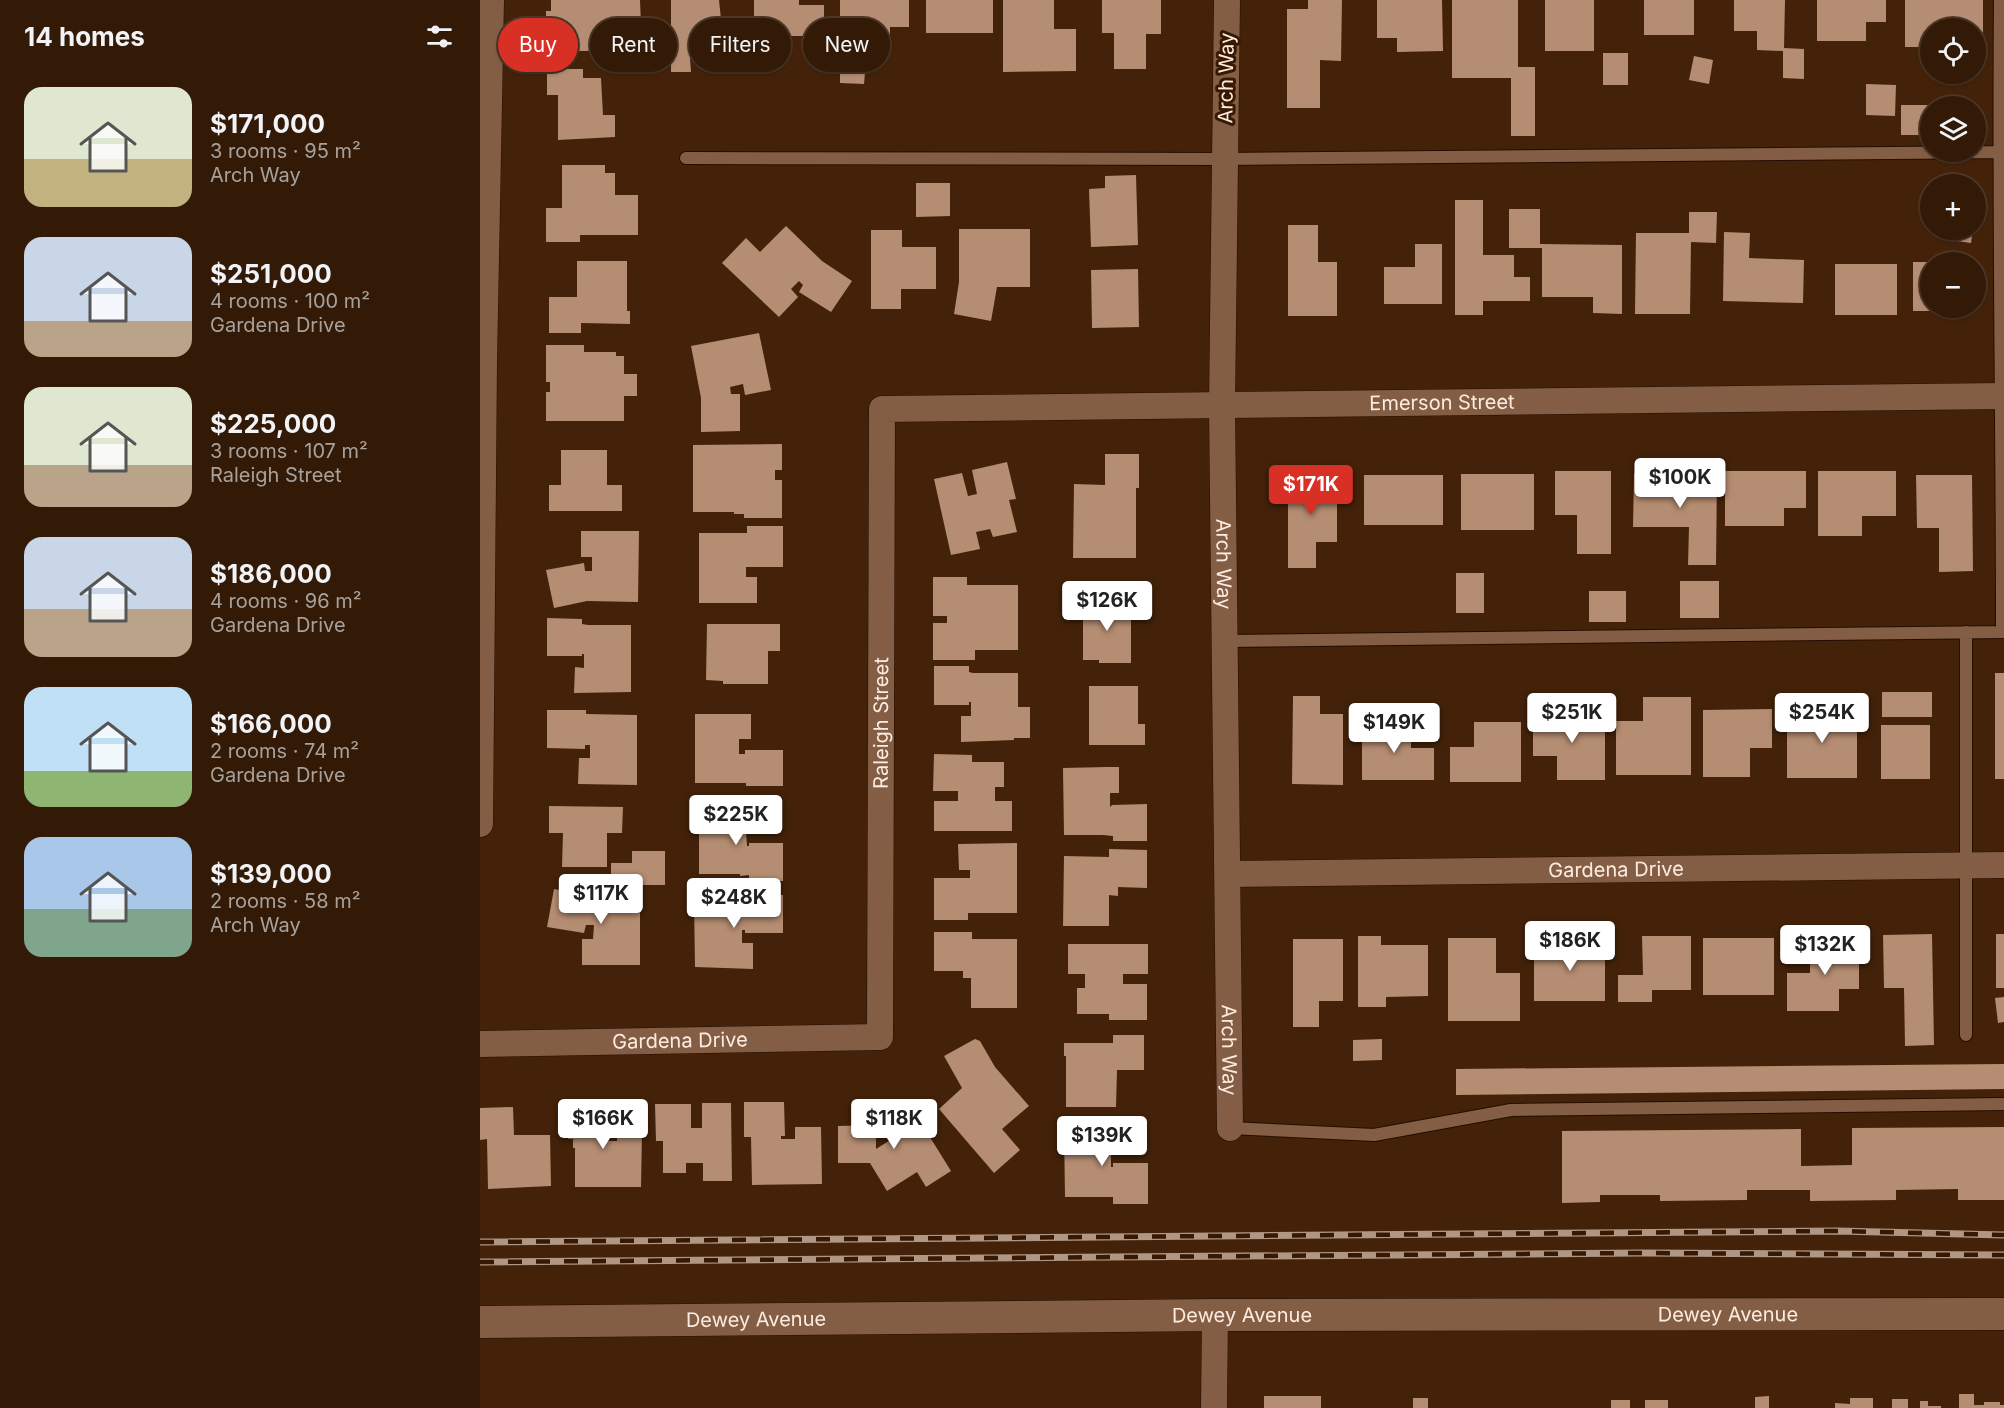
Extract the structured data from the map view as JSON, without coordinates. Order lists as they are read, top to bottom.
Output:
{
  "streets": {
    "street": [
      "Arch Way",
      "Emerson Street",
      "Raleigh Street",
      "Gardena Drive",
      "Dewey Avenue"
    ]
  },
  "crossings": [
    ["Arch Way", "Emerson Street"],
    ["Arch Way", "Gardena Drive"],
    ["Emerson Street", "Raleigh Street"],
    ["Raleigh Street", "Gardena Drive"]
  ],
  "page": {
    "heading": "14 homes",
    "map_buttons": ["+", "−"],
    "chip": [
      "Buy",
      "Rent",
      "Filters",
      "New"
    ],
    "list": [
      {
        "name": "$171,000",
        "note": "3 rooms · 95 m² · Arch Way"
      },
      {
        "name": "$251,000",
        "note": "4 rooms · 100 m² · Gardena Drive"
      },
      {
        "name": "$225,000",
        "note": "3 rooms · 107 m² · Raleigh Street"
      },
      {
        "name": "$186,000",
        "note": "4 rooms · 96 m² · Gardena Drive"
      },
      {
        "name": "$166,000",
        "note": "2 rooms · 74 m² · Gardena Drive"
      },
      {
        "name": "$139,000",
        "note": "2 rooms · 58 m² · Arch Way"
      }
    ],
    "price": [
      "$100K",
      "$171K",
      "$126K",
      "$251K",
      "$254K",
      "$149K",
      "$225K",
      "$117K",
      "$248K",
      "$186K",
      "$132K",
      "$166K",
      "$118K",
      "$139K"
    ]
  }
}
